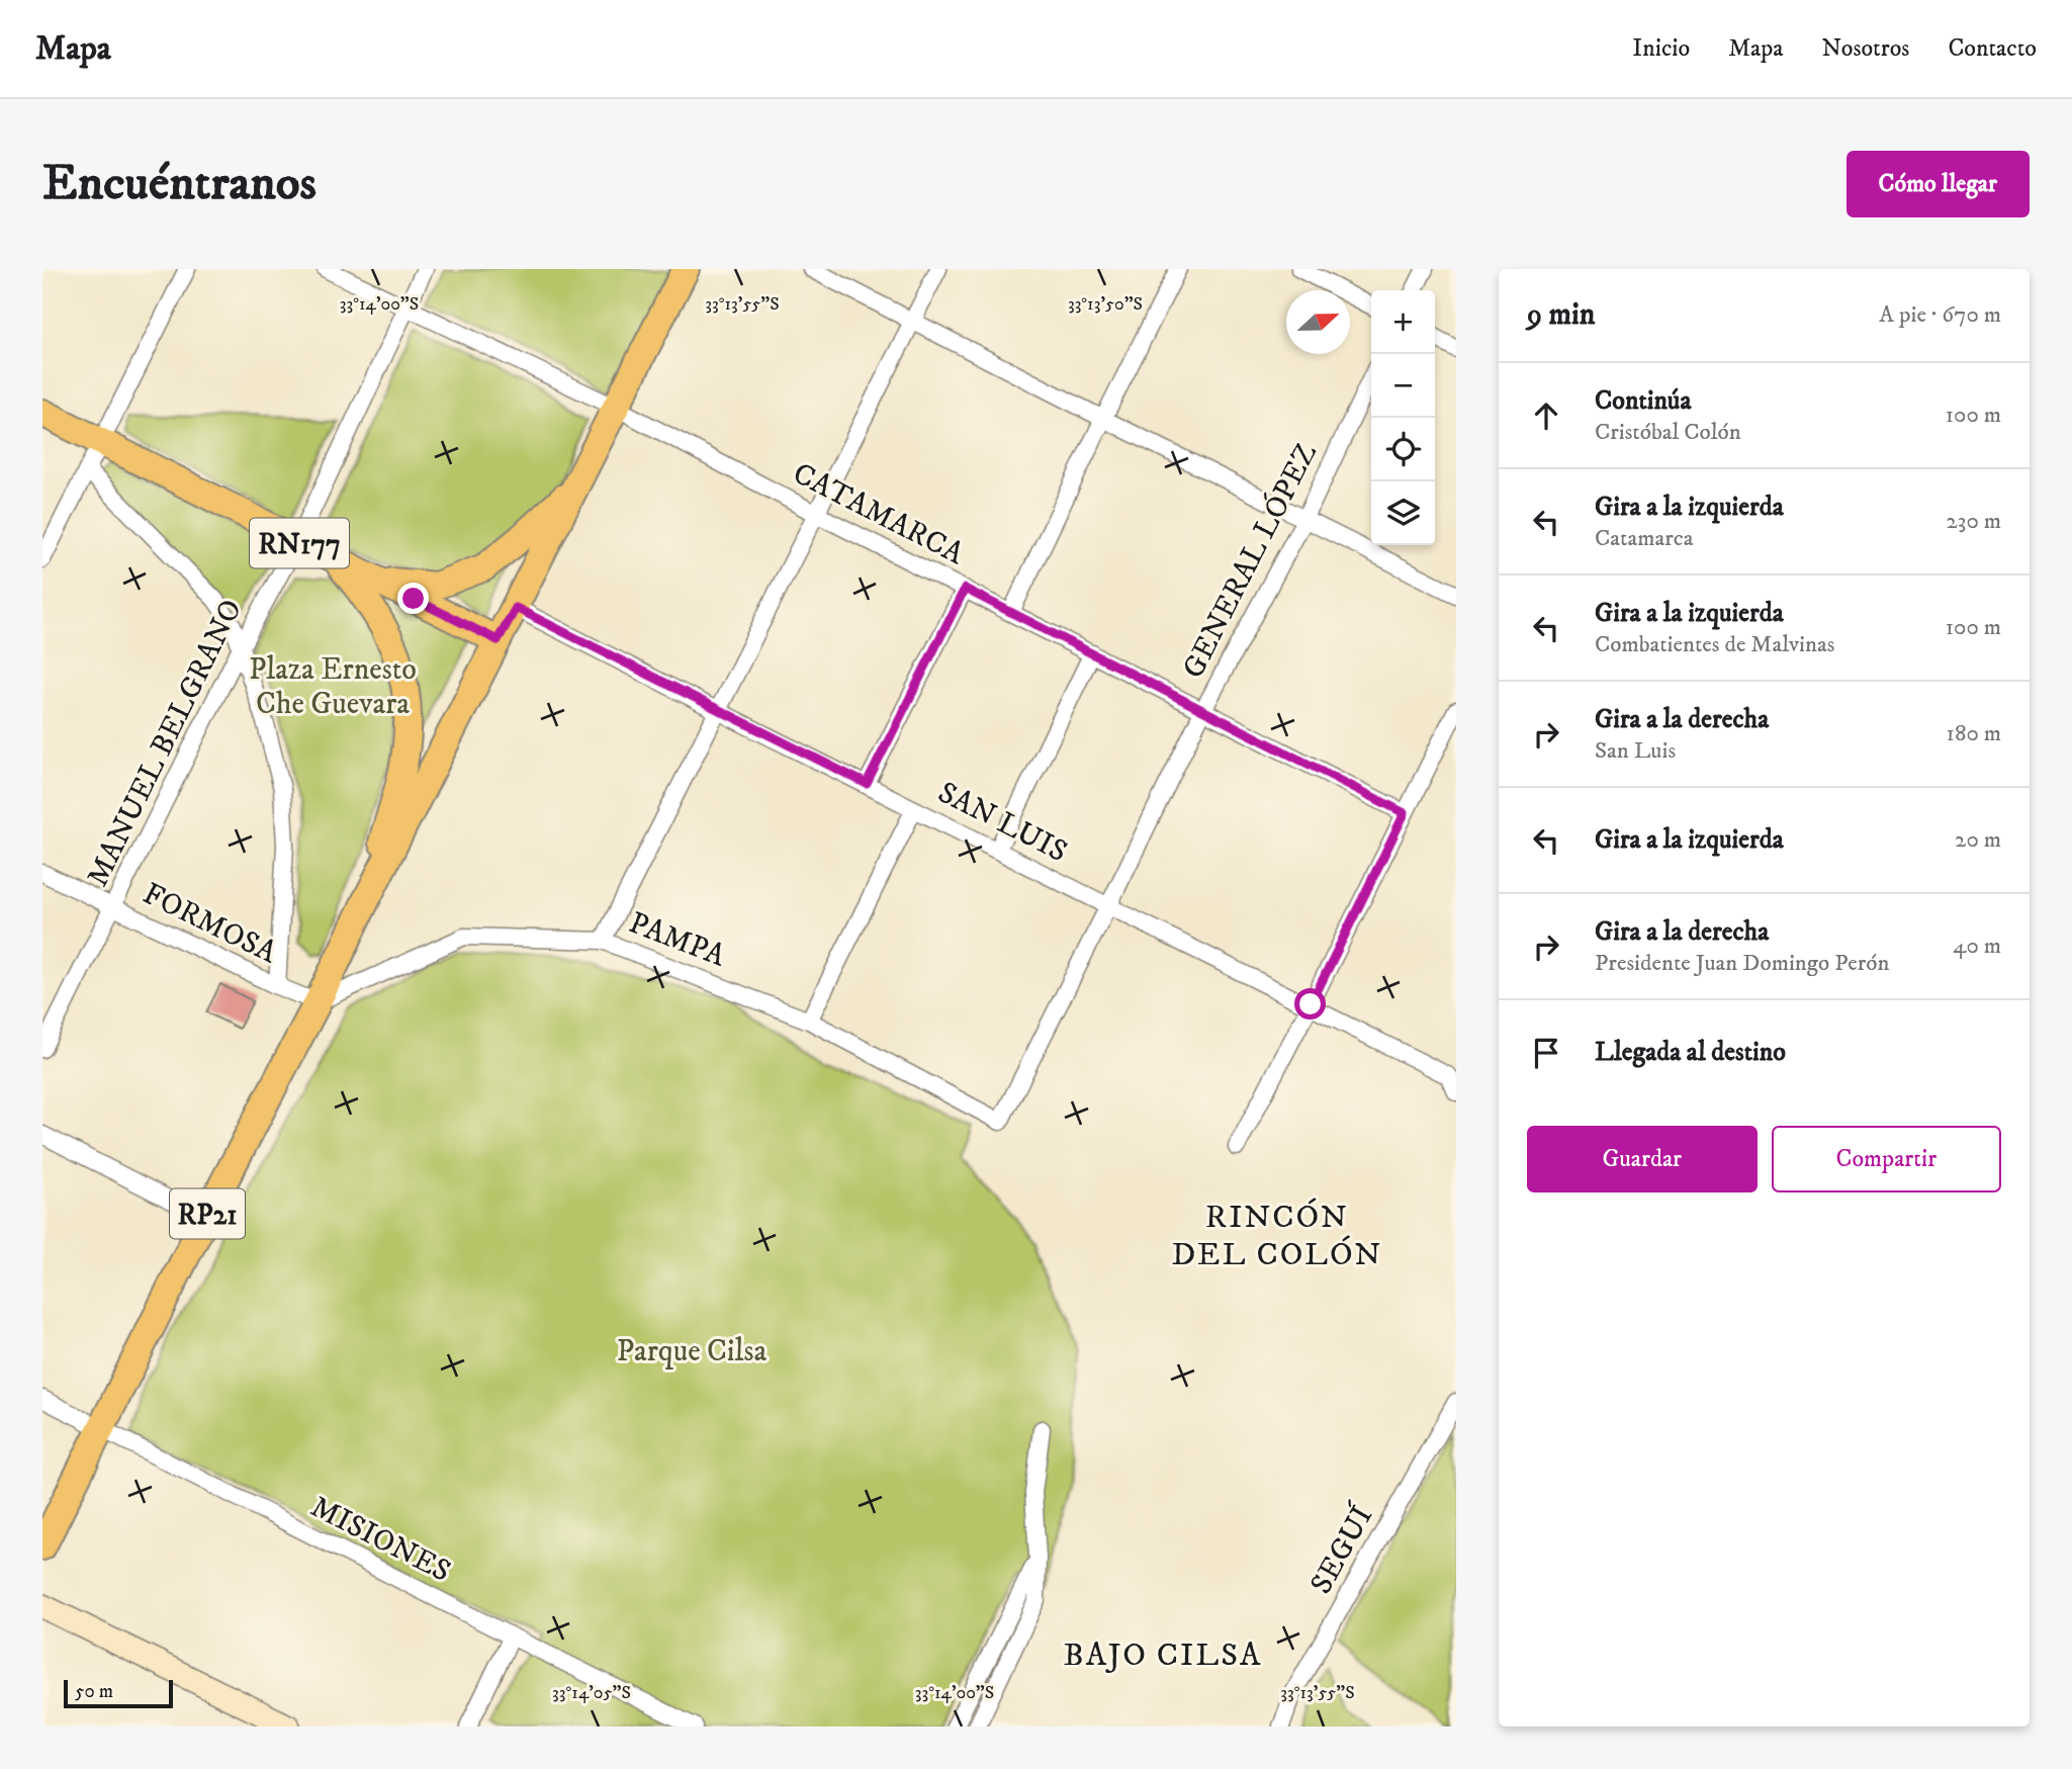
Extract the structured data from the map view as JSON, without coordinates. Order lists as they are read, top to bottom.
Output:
{
  "streets": {
    "main road": ["RN177", "RP21"],
    "street": [
      "CATAMARCA",
      "GENERAL LÓPEZ",
      "MANUEL BELGRANO",
      "SAN LUIS",
      "FORMOSA",
      "PAMPA",
      "MISIONES",
      "SEGUÍ"
    ]
  },
  "crossings": [
    ["CATAMARCA", "GENERAL LÓPEZ"],
    ["CATAMARCA", "MANUEL BELGRANO"],
    ["CATAMARCA", "RP21"],
    ["RN177", "MANUEL BELGRANO"],
    ["RN177", "RP21"],
    ["GENERAL LÓPEZ", "SAN LUIS"],
    ["GENERAL LÓPEZ", "PAMPA"],
    ["MANUEL BELGRANO", "FORMOSA"],
    ["SAN LUIS", "RP21"],
    ["FORMOSA", "PAMPA"],
    ["FORMOSA", "RP21"],
    ["PAMPA", "RP21"],
    ["RP21", "MISIONES"]
  ],
  "districts": ["RINCÓN DEL COLÓN", "BAJO CILSA"],
  "parks": ["Plaza Ernesto Che Guevara", "Parque Cilsa"],
  "scale_bar": "50 m",
  "north": "right",
  "page": {
    "header": "Mapa",
    "nav": [
      "Inicio",
      "Mapa",
      "Nosotros",
      "Contacto"
    ],
    "buttons": [
      "Cómo llegar",
      ["Guardar", "Compartir"]
    ],
    "title": "Encuéntranos",
    "heading": ["9 min", "A pie · 670 m"],
    "map_buttons": ["+", "−"],
    "list": [
      ["Continúa", "Cristóbal Colón", "100 m"],
      ["Gira a la izquierda", "Catamarca", "230 m"],
      ["Gira a la izquierda", "Combatientes de Malvinas", "100 m"],
      ["Gira a la derecha", "San Luis", "180 m"],
      ["Gira a la izquierda", "20 m"],
      ["Gira a la derecha", "Presidente Juan Domingo Perón", "40 m"],
      "Llegada al destino"
    ],
    "scale": "50 m"
  },
  "coordinates": [
    "33°14'00\"S",
    "33°13'55\"S",
    "33°13'50\"S",
    "33°14'05\"S"
  ]
}
